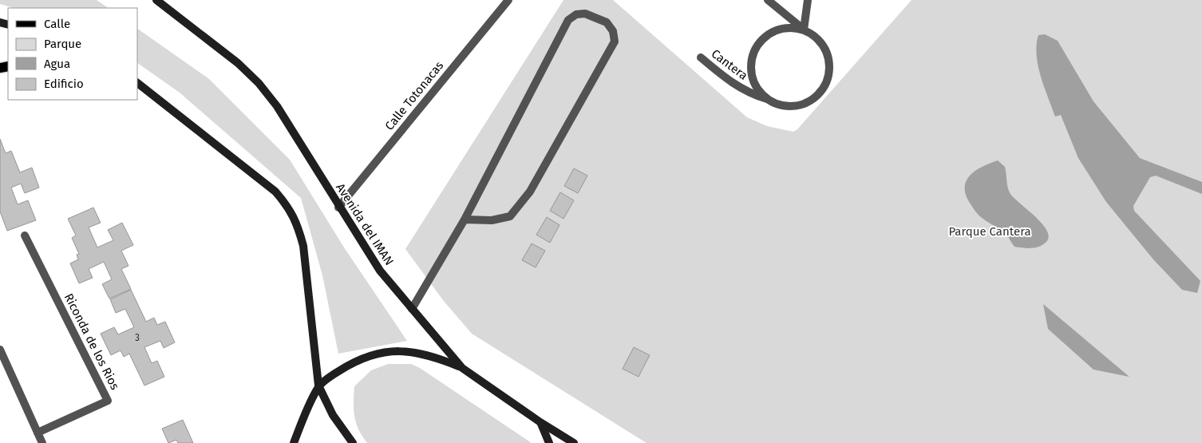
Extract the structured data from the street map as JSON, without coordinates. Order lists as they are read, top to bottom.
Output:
{
  "streets": {
    "main road": ["Avenida del IMAN"],
    "street": ["Cantera", "Calle Totonacas", "Riconda de los Rios"]
  },
  "crossings": [
    ["Calle Totonacas", "Avenida del IMAN"]
  ],
  "parks": ["Parque Cantera"],
  "house_numbers": ["3"],
  "legend": [
    "Calle",
    "Parque",
    "Agua",
    "Edificio"
  ]
}
